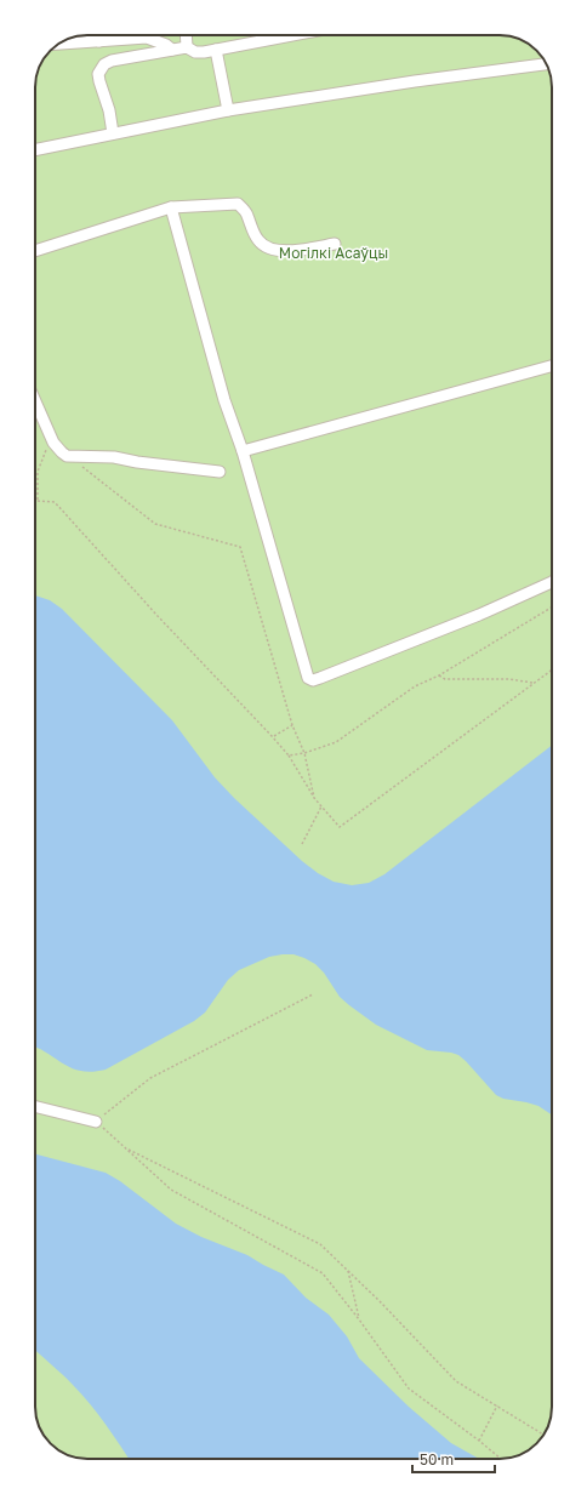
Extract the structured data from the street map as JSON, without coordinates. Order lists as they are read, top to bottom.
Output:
{
  "parks": ["Могілкі Асаўцы"],
  "scale_bar": "50 m"
}
